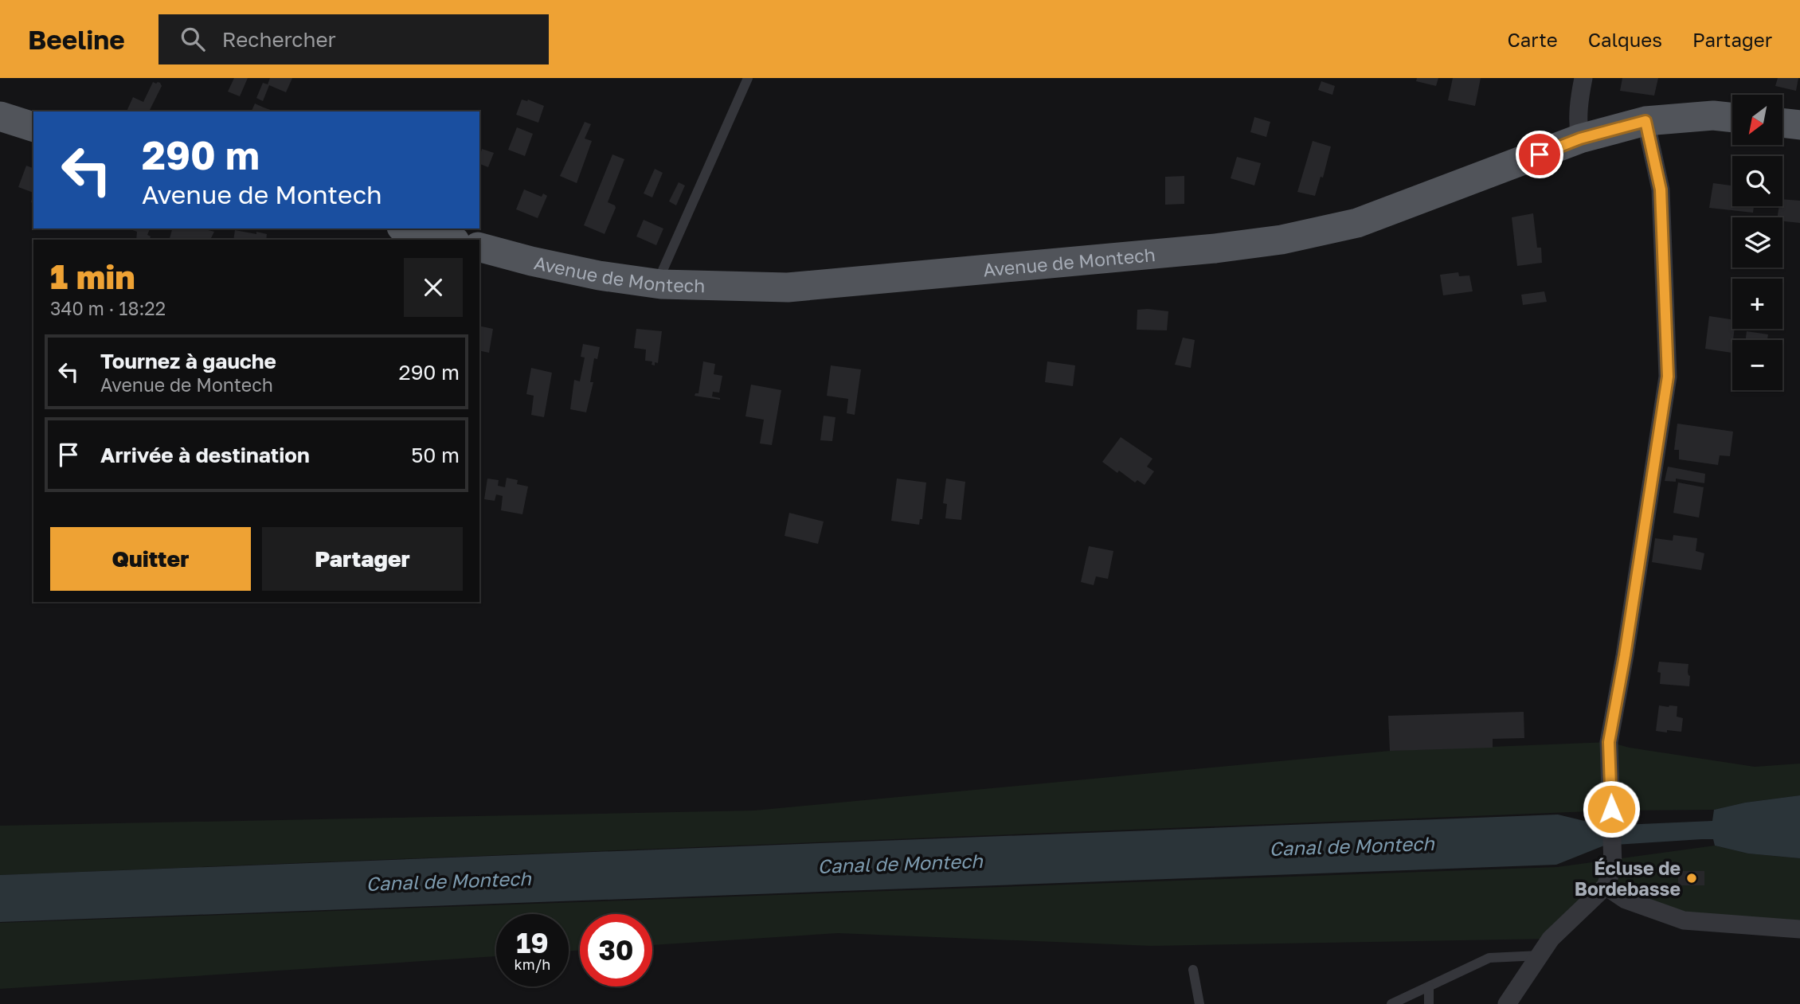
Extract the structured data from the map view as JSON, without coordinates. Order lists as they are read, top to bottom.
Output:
{
  "streets": {
    "main road": ["Avenue de Montech"]
  },
  "water": ["Canal de Montech"],
  "places": ["Écluse de Bordebasse"],
  "north": "bottom left",
  "page": {
    "header": "Beeline",
    "search": "Rechercher",
    "nav": ["Carte", "Calques", "Partager"],
    "map_buttons": ["+", "−"],
    "turn": ["290 m", "Avenue de Montech"],
    "heading": ["1 min", "340 m · 18:22"],
    "list": [
      {
        "name": "Tournez à gauche",
        "note": "Avenue de Montech",
        "value": "290 m"
      },
      {
        "name": "Arrivée à destination",
        "value": "50 m"
      }
    ],
    "buttons": ["Quitter", "Partager"],
    "speed": "19 km/h",
    "limit": "30"
  }
}
